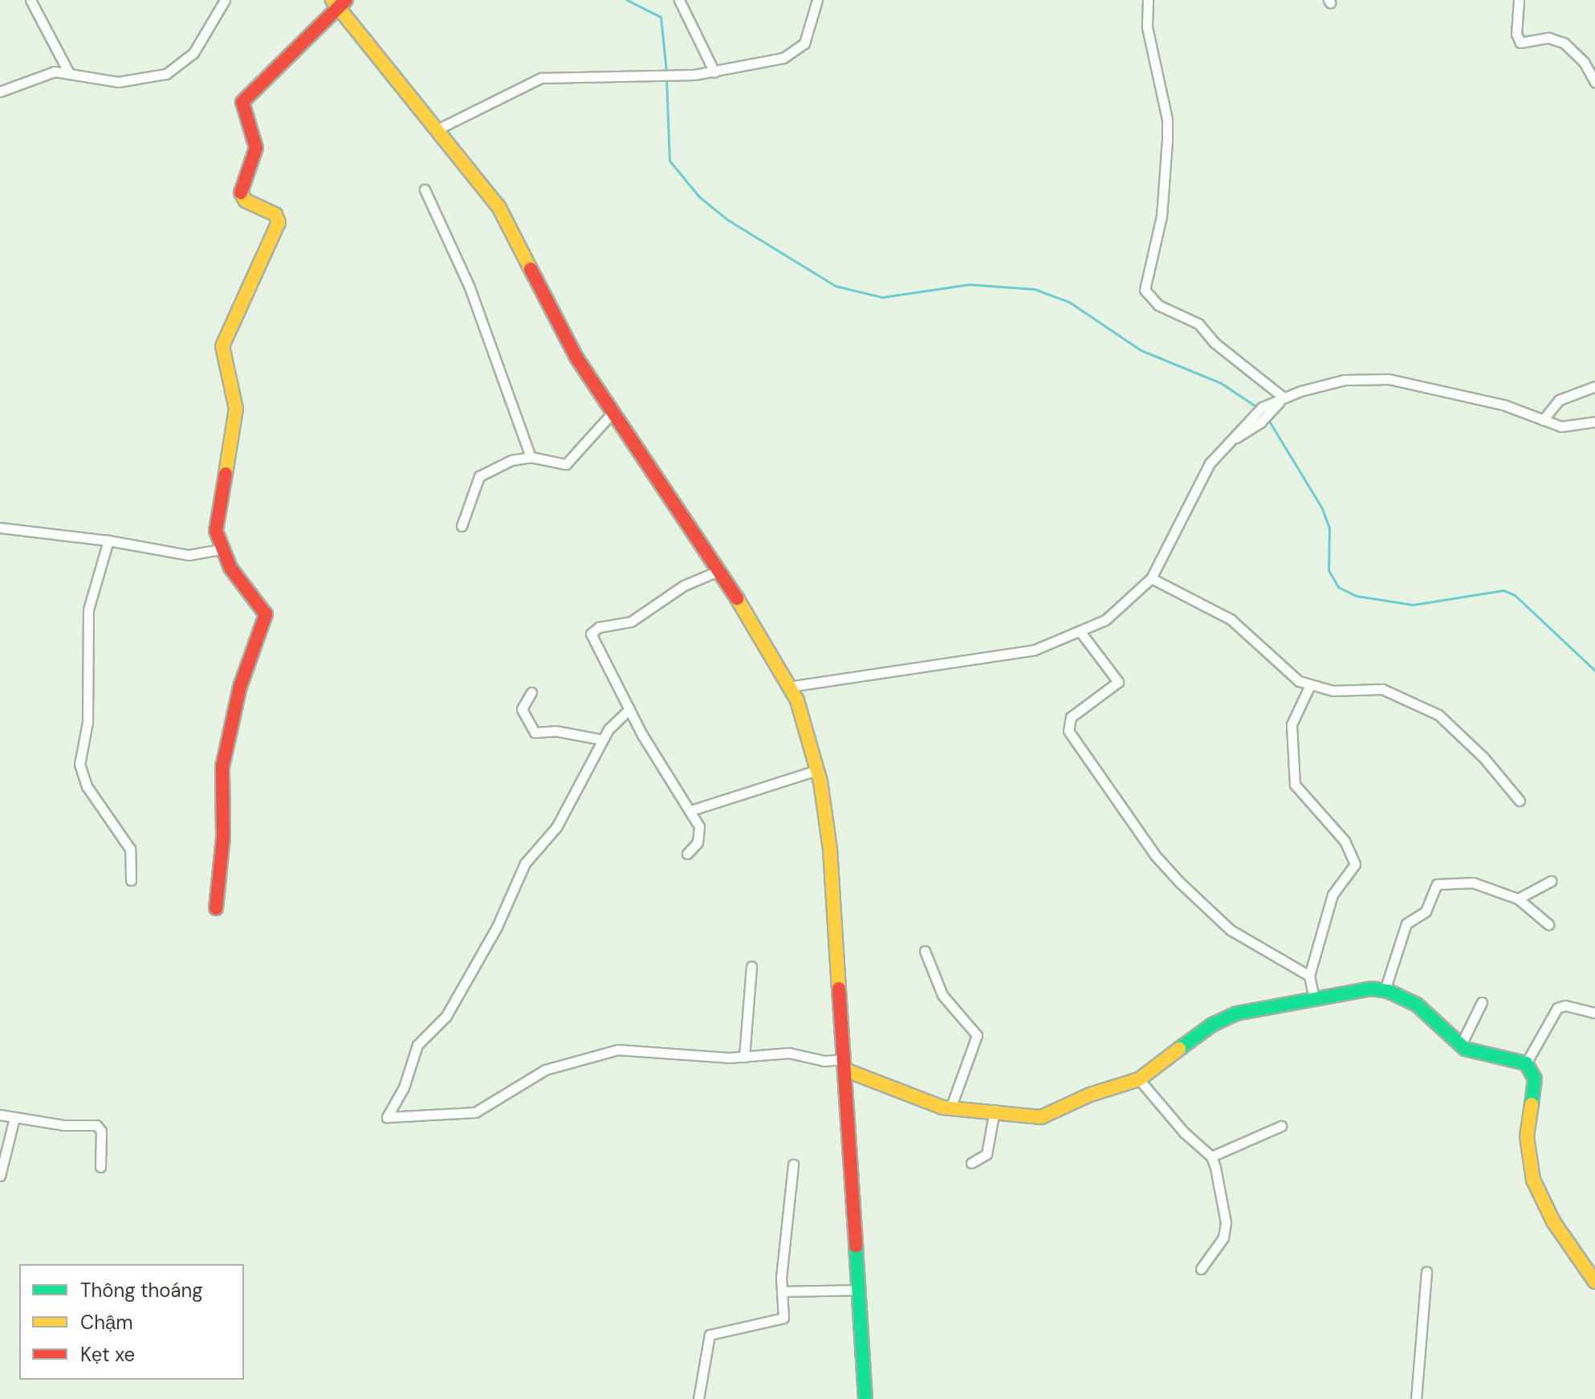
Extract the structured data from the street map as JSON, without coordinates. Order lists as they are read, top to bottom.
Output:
{
  "legend": ["Thông thoáng", "Chậm", "Kẹt xe"]
}
